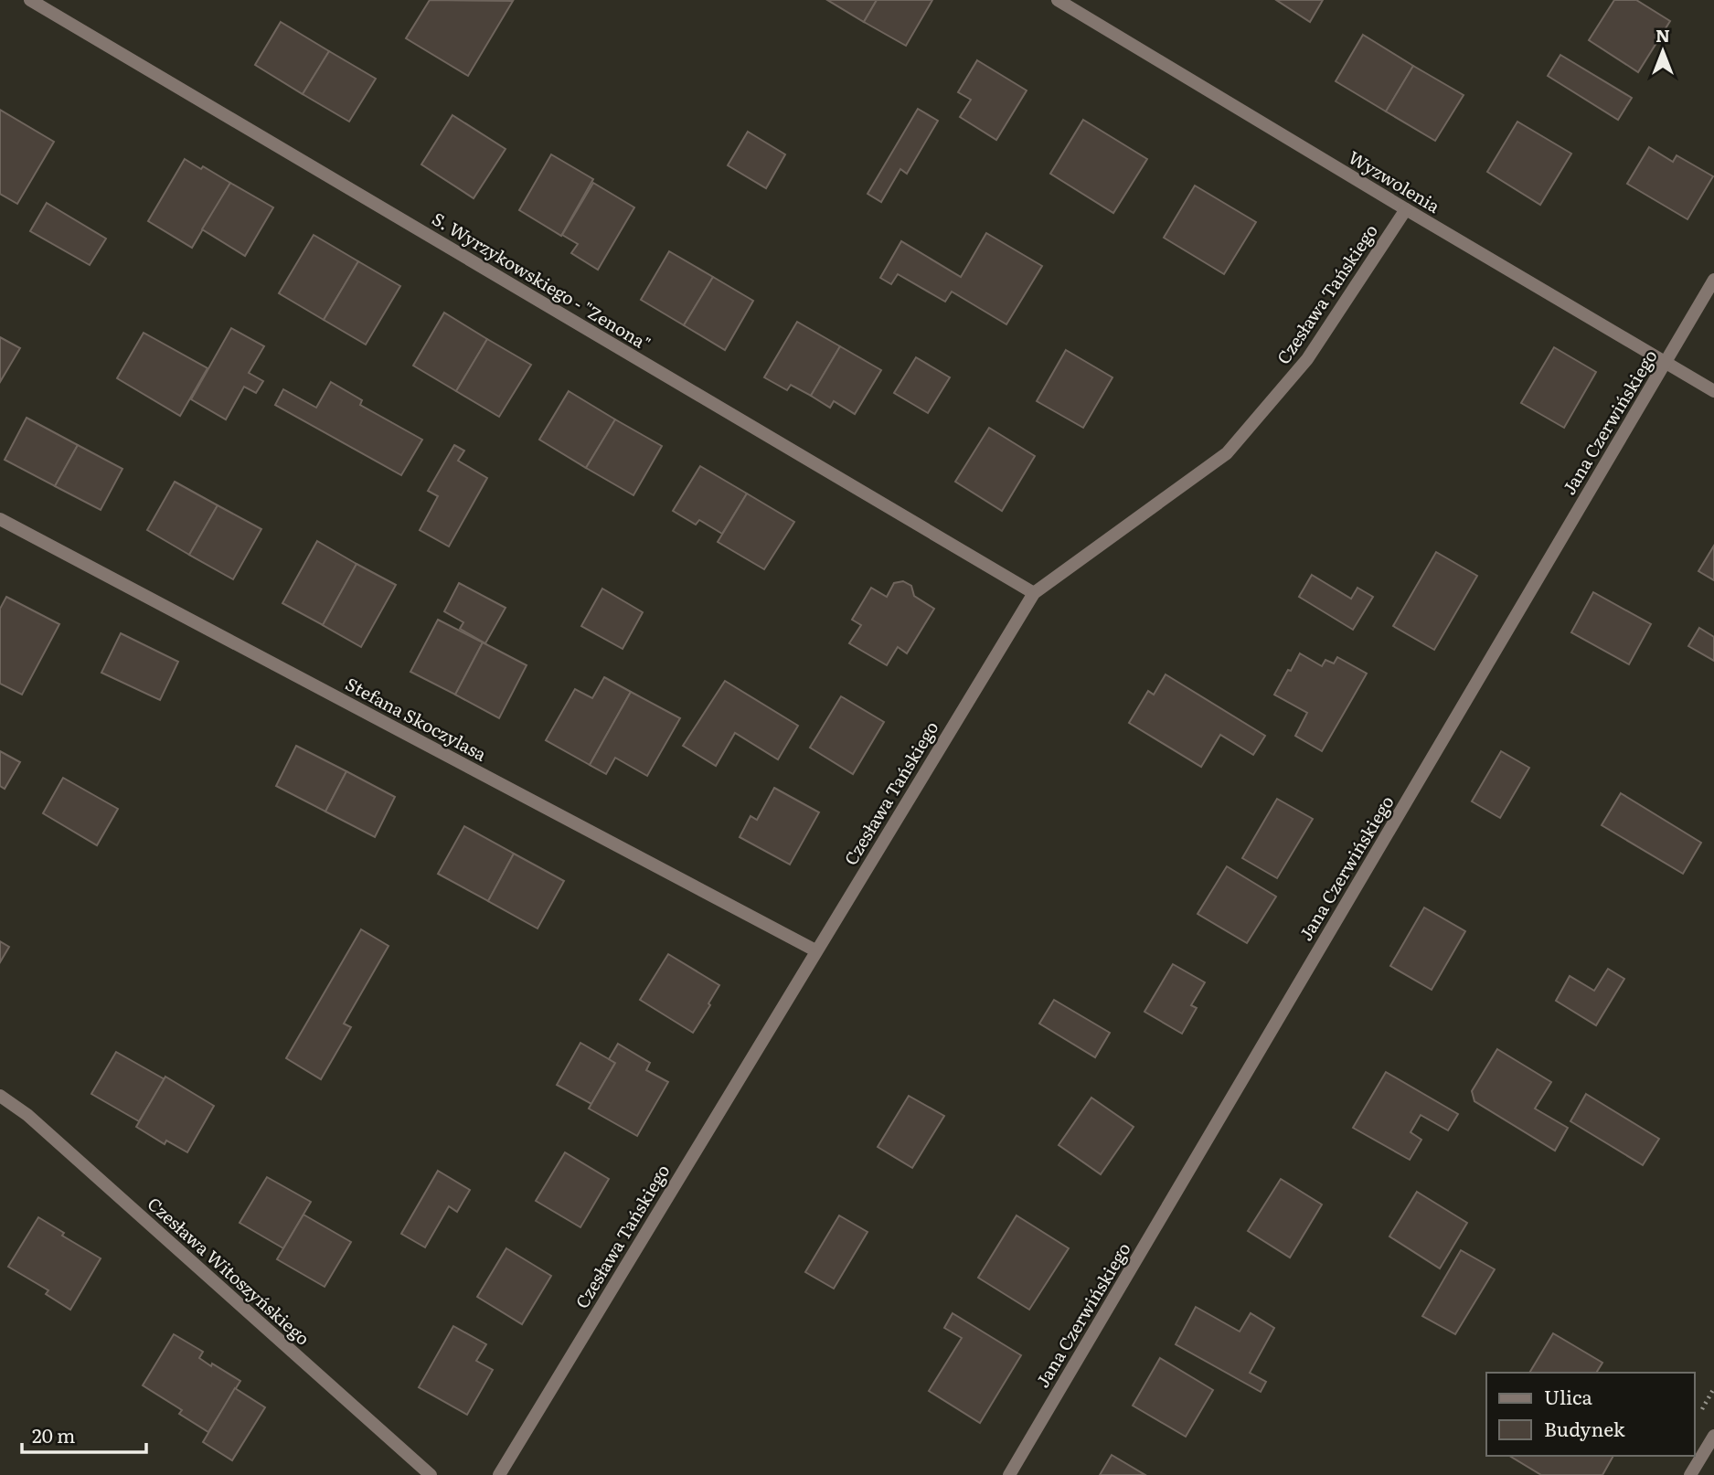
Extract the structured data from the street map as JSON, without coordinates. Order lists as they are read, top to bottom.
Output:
{
  "streets": {
    "street": [
      "Wyzwolenia",
      "S. Wyrzykowskiego - \"Zenona\"",
      "Czesława Tańskiego",
      "Jana Czerwińskiego",
      "Stefana Skoczylasa",
      "Czesława Witoszyńskiego"
    ]
  },
  "crossings": [
    ["Wyzwolenia", "Czesława Tańskiego"],
    ["Wyzwolenia", "Jana Czerwińskiego"],
    ["S. Wyrzykowskiego - \"Zenona\"", "Czesława Tańskiego"],
    ["Czesława Tańskiego", "Stefana Skoczylasa"]
  ],
  "legend": ["Ulica", "Budynek"],
  "scale_bar": "20 m",
  "north": "top"
}
